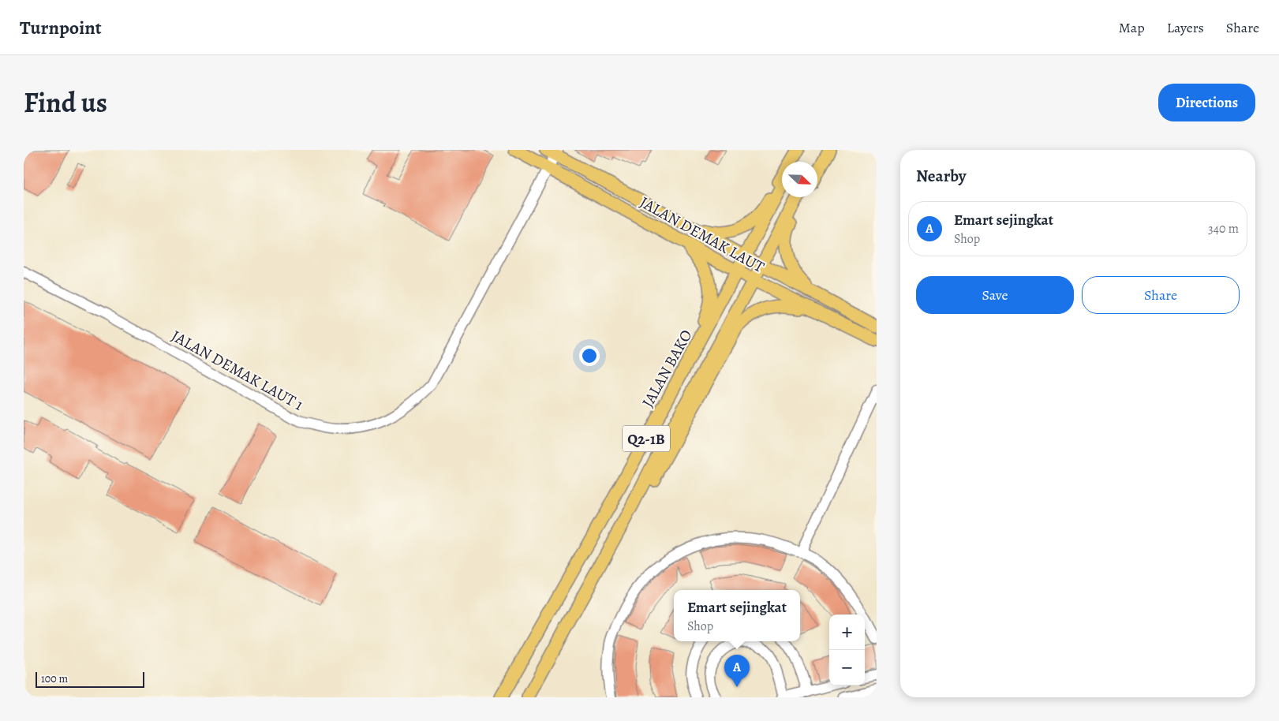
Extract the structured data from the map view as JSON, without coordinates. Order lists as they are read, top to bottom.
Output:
{
  "streets": {
    "main road": ["JALAN DEMAK LAUT", "JALAN BAKO", "Q2-1B"],
    "street": ["JALAN DEMAK LAUT 1"]
  },
  "crossings": [
    ["JALAN DEMAK LAUT", "JALAN BAKO"],
    ["JALAN DEMAK LAUT", "JALAN DEMAK LAUT 1"]
  ],
  "scale_bar": "100 m",
  "north": "bottom right",
  "page": {
    "header": "Turnpoint",
    "nav": ["Map", "Layers", "Share"],
    "title": "Find us",
    "buttons": [
      "Directions",
      ["Save", "Share"]
    ],
    "heading": "Nearby",
    "list": [
      {
        "mark": "A",
        "name": "Emart sejingkat",
        "note": "Shop",
        "value": "340 m"
      }
    ],
    "popup": ["Emart sejingkat", "Shop"],
    "map_buttons": ["+", "−"],
    "pins": "A",
    "scale": "100 m"
  }
}
